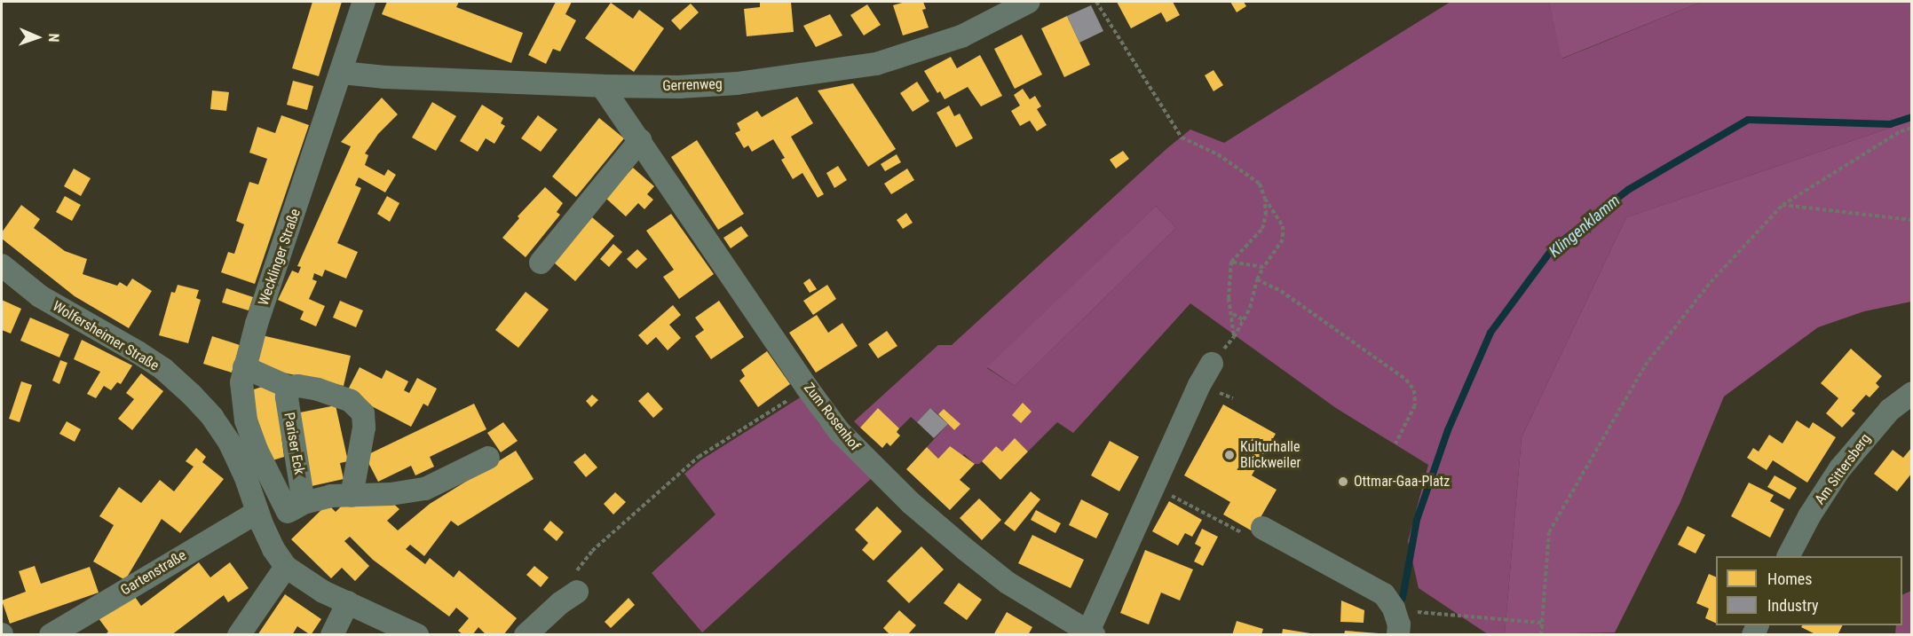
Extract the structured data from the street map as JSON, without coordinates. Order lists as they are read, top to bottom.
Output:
{
  "streets": {
    "street": [
      "Gerrenweg",
      "Wecklinger Straße",
      "Wolfersheimer Straße",
      "Zum Rosenhof",
      "Pariser Eck",
      "Am Sittersberg",
      "Gartenstraße"
    ]
  },
  "crossings": [
    ["Gerrenweg", "Wecklinger Straße"],
    ["Gerrenweg", "Zum Rosenhof"],
    ["Wecklinger Straße", "Pariser Eck"],
    ["Wolfersheimer Straße", "Gartenstraße"]
  ],
  "water": ["Klingenklamm"],
  "places": ["Kulturhalle Blickweiler", "Ottmar-Gaa-Platz"],
  "legend": ["Homes", "Industry"],
  "north": "right"
}
